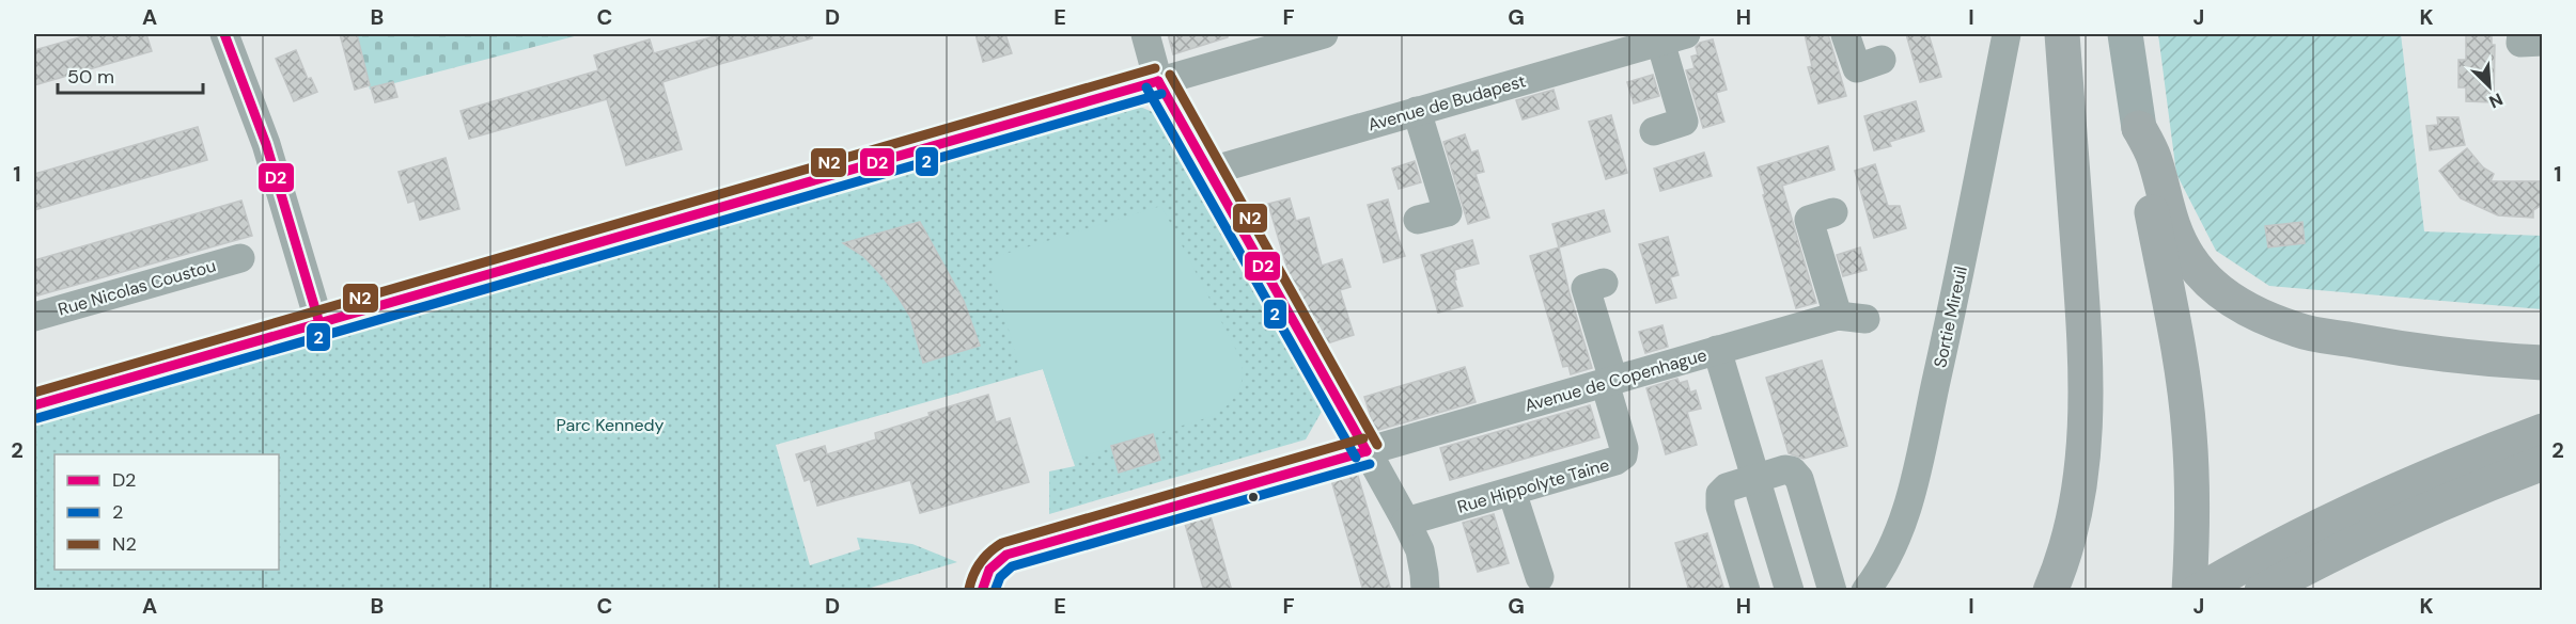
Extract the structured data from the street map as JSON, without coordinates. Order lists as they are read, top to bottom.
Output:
{
  "streets": {
    "street": [
      "Avenue de Budapest",
      "Rue Nicolas Coustou",
      "Sortie Mireuil",
      "Avenue de Copenhague",
      "Rue Hippolyte Taine"
    ]
  },
  "crossings": [
    ["Avenue de Copenhague", "Rue Hippolyte Taine"]
  ],
  "parks": ["Parc Kennedy"],
  "lines": ["transit line D2", "transit line N2", "transit line 2"],
  "legend": ["D2", "2", "N2"],
  "scale_bar": "50 m",
  "north": "bottom right",
  "grid": {
    "columns": [
      "A",
      "B",
      "C",
      "D",
      "E",
      "F",
      "G",
      "H",
      "I",
      "J",
      "K"
    ],
    "rows": ["1", "2"]
  }
}
